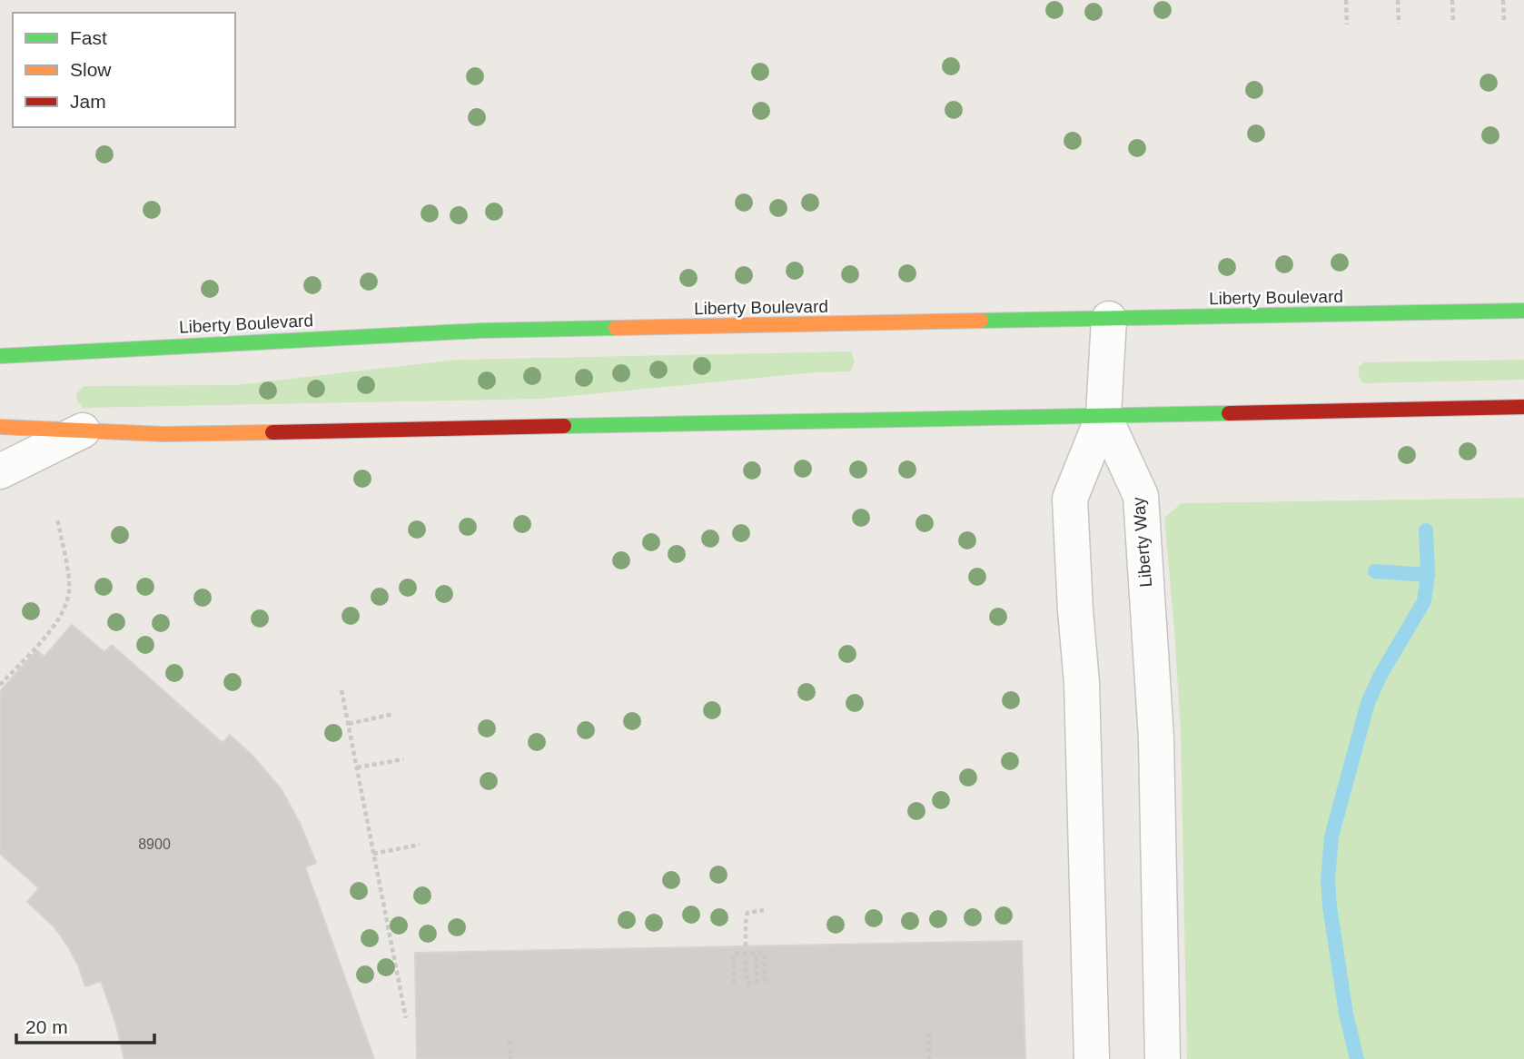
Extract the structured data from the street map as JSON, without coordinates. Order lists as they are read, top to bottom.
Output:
{
  "streets": {
    "street": ["Liberty Boulevard", "Liberty Way"]
  },
  "house_numbers": ["8900"],
  "legend": ["Fast", "Slow", "Jam"],
  "scale_bar": "20 m"
}
